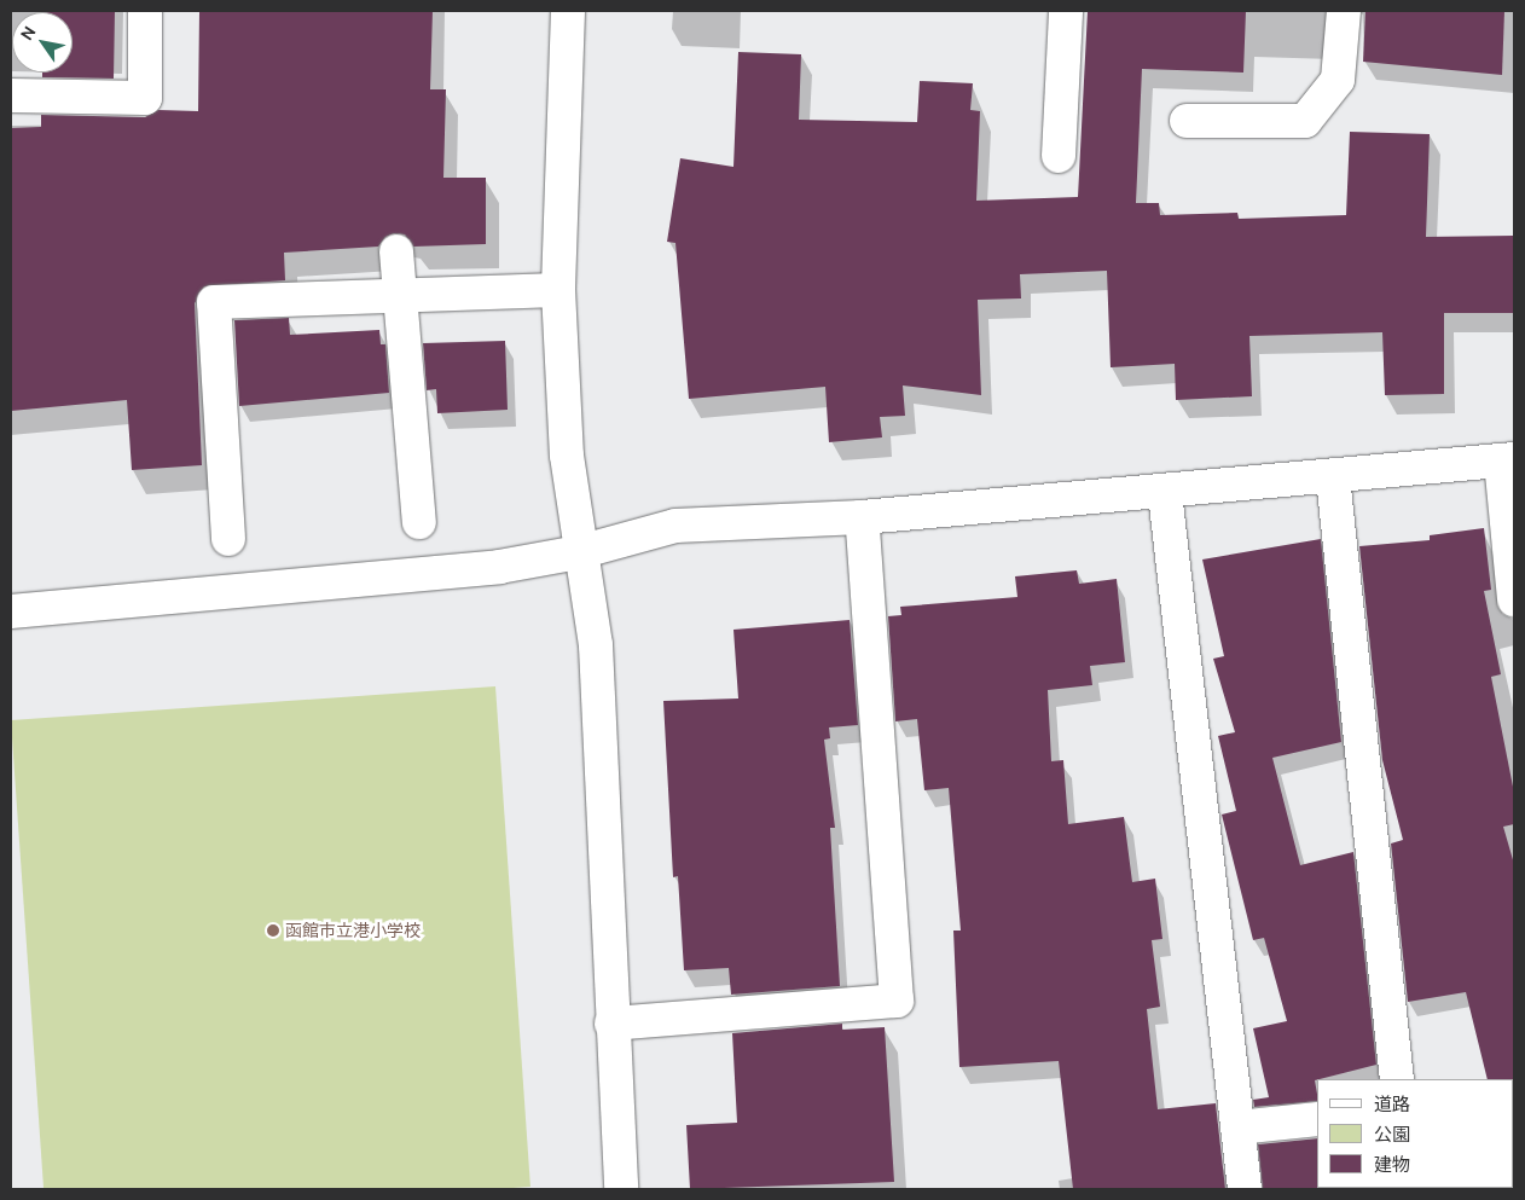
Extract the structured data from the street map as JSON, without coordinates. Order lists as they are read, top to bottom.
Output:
{
  "places": ["函館市立港小学校"],
  "legend": ["道路", "公園", "建物"],
  "north": "top left"
}
